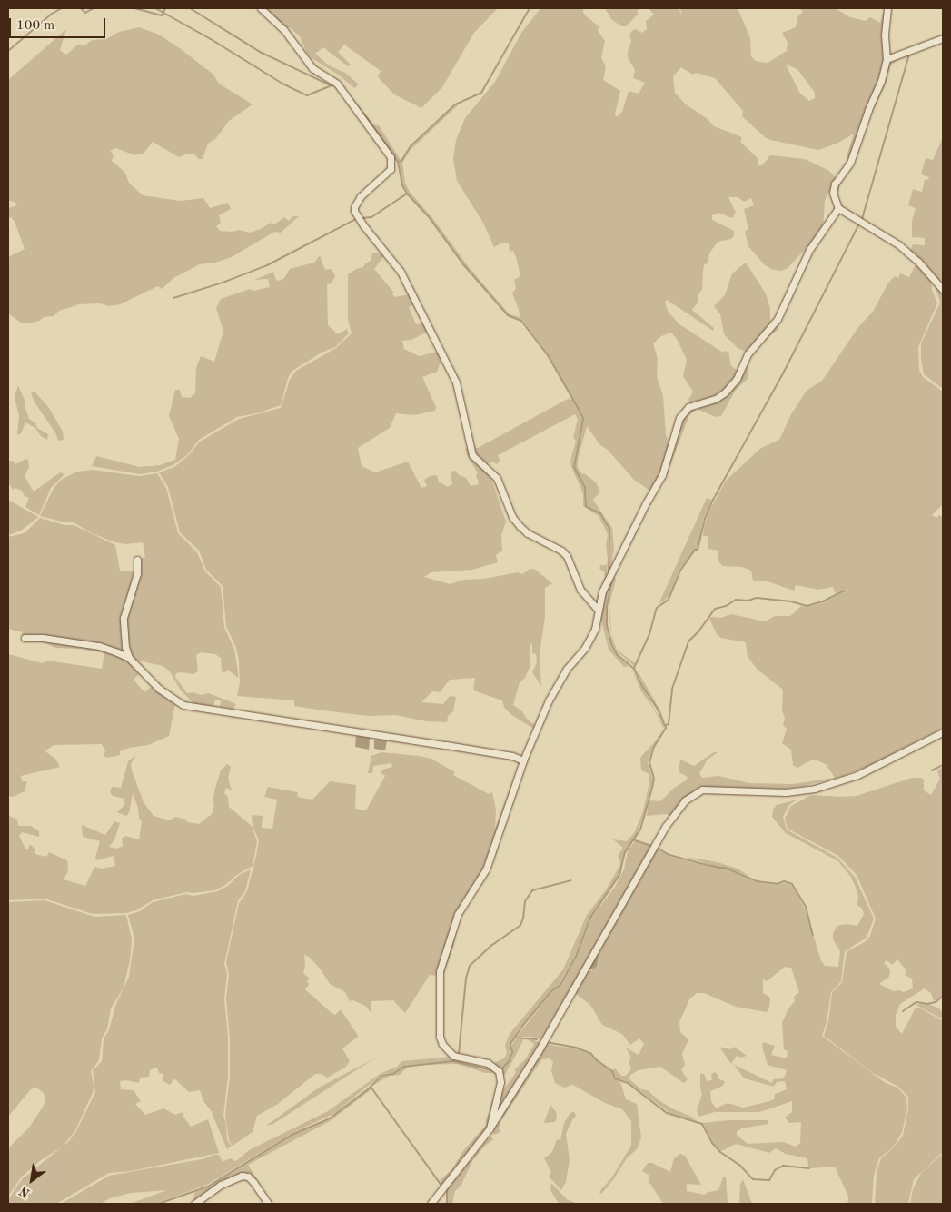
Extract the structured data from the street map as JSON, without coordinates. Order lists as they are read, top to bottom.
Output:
{
  "scale_bar": "100 m",
  "north": "bottom left"
}
